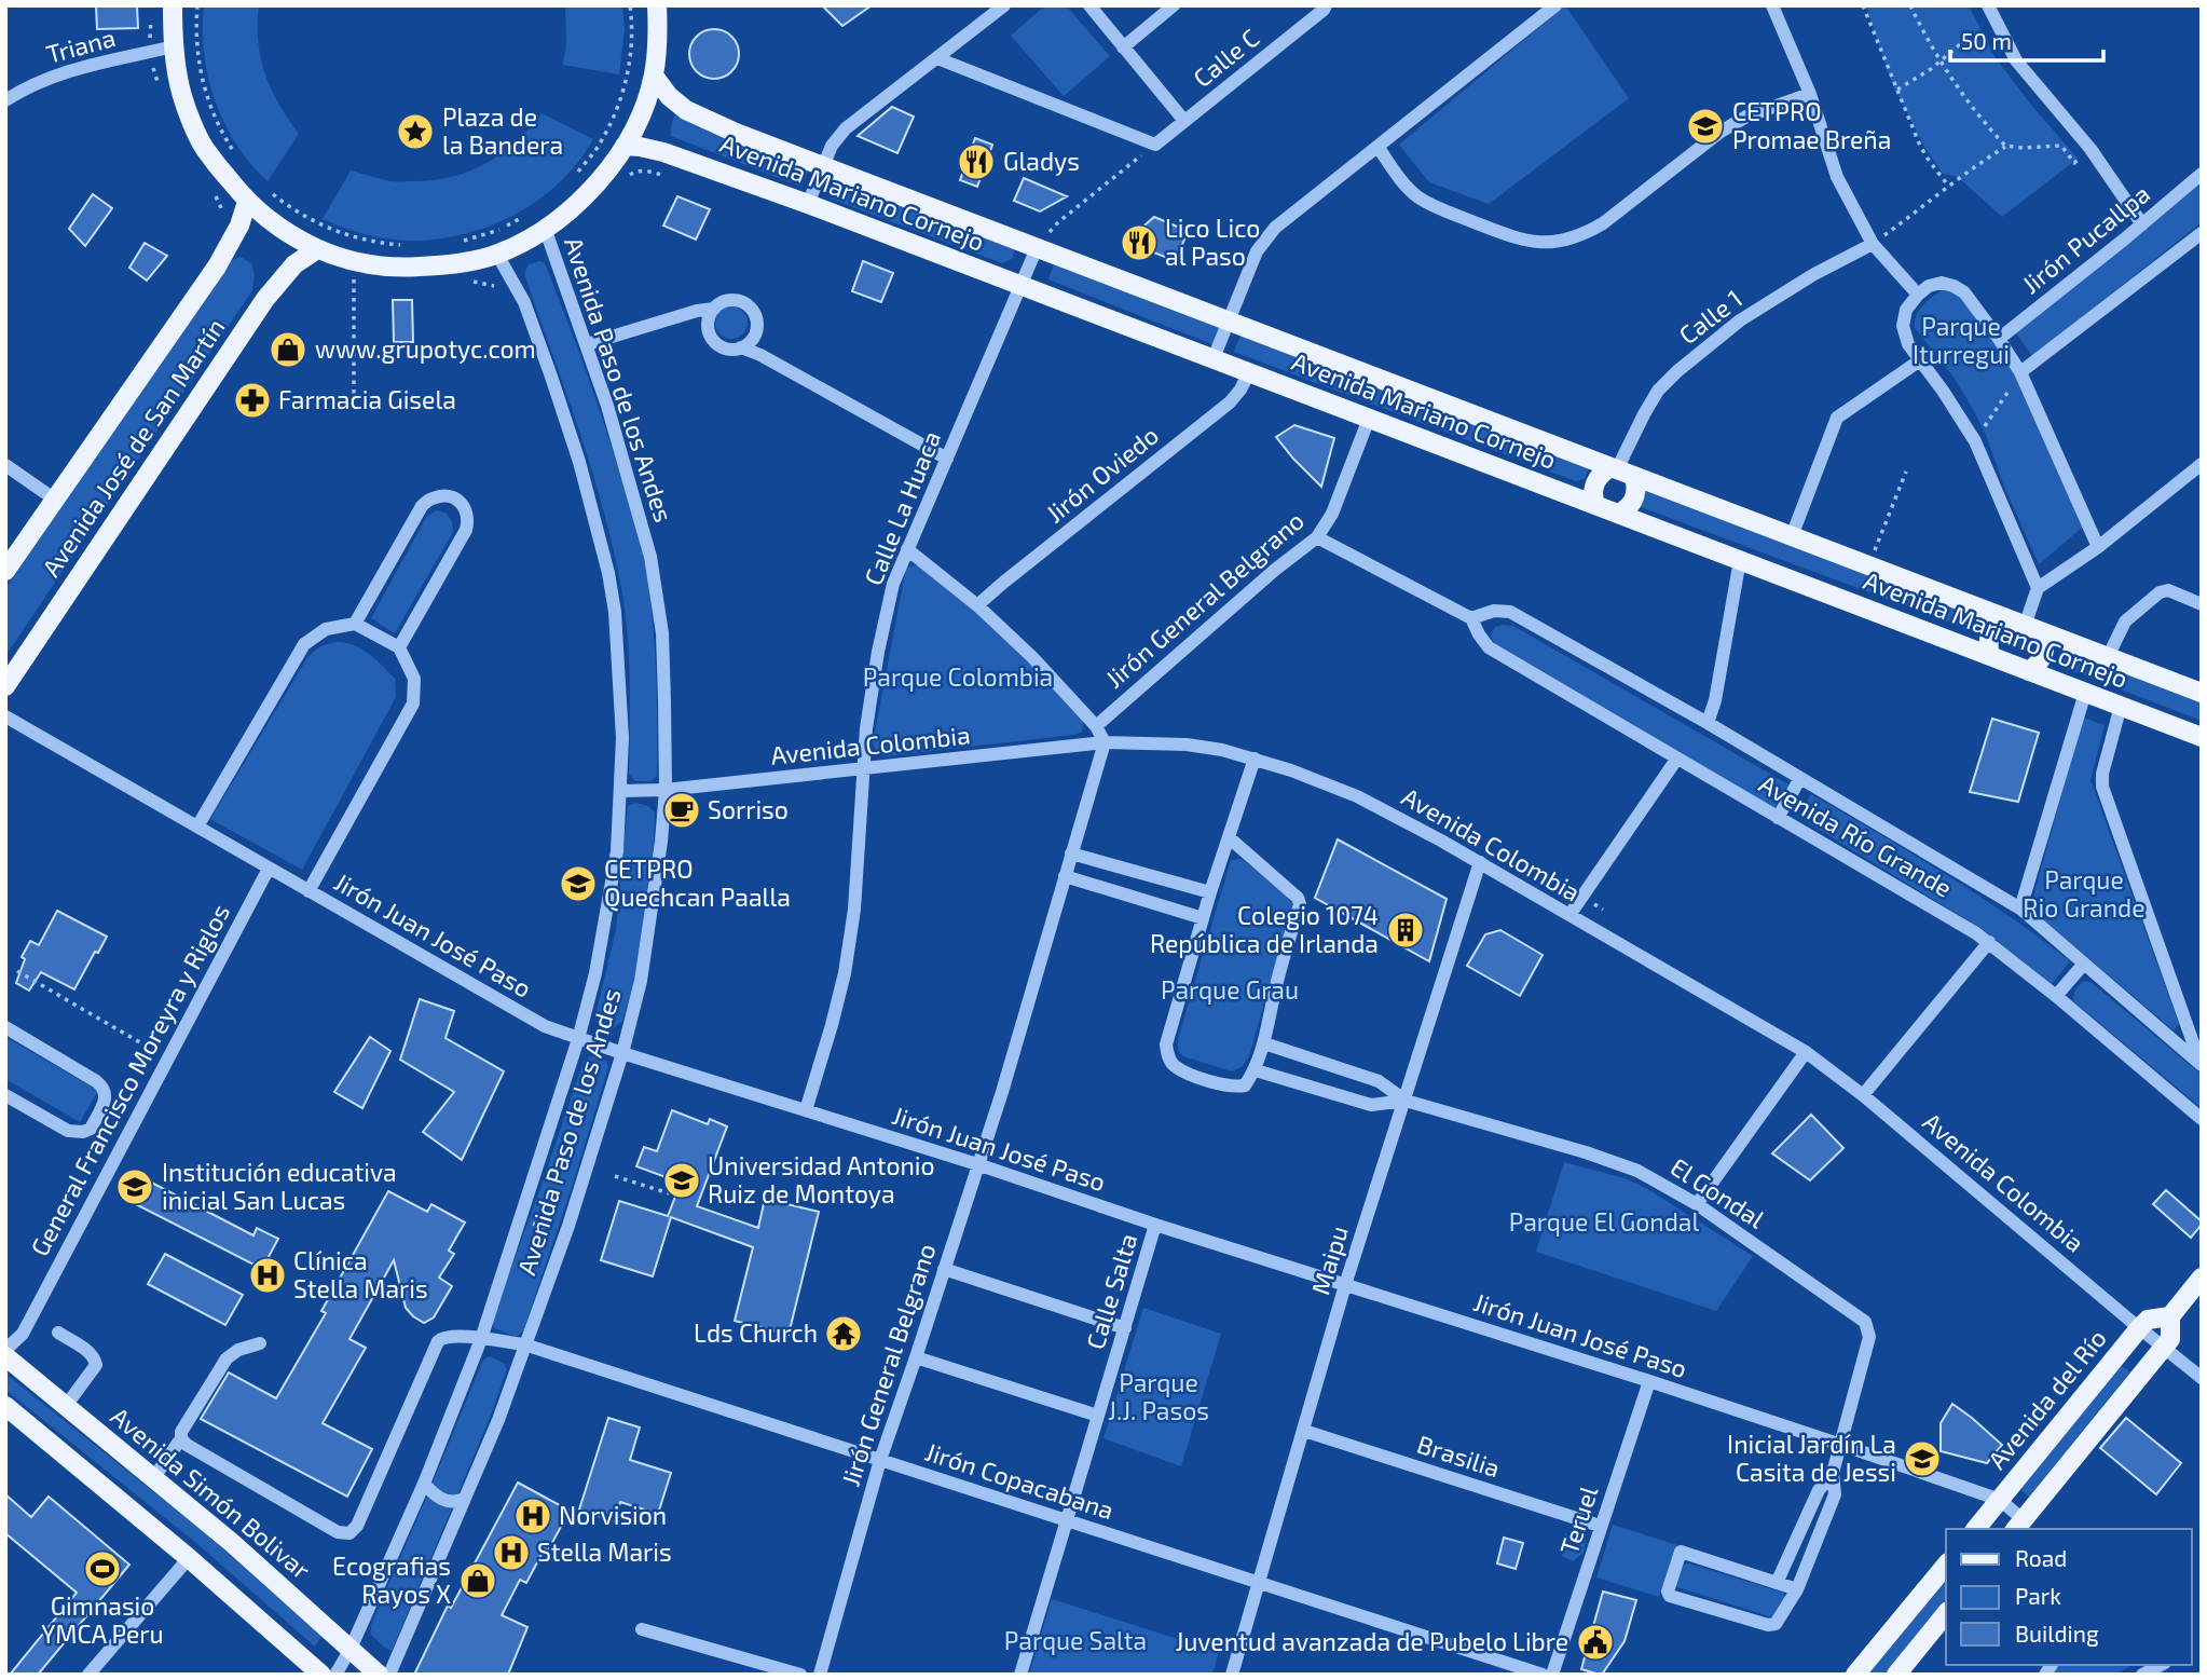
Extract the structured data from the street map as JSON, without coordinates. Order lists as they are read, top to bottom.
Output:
{
  "streets": {
    "main road": [
      "Avenida Mariano Cornejo",
      "Avenida José de San Martín",
      "Avenida del Río",
      "Avenida Simón Bolivar"
    ],
    "street": [
      "Triana",
      "Calle C",
      "Jirón Pucallpa",
      "Calle 1",
      "Avenida Paso de los Andes",
      "Jirón Oviedo",
      "Calle La Huaca",
      "Jirón General Belgrano",
      "Avenida Colombia",
      "Avenida Río Grande",
      "Jirón Juan José Paso",
      "General Francisco Moreyra y Riglos",
      "El Gondal",
      "Maipu",
      "Calle Salta",
      "Brasilia",
      "Jirón Copacabana",
      "Teruel"
    ]
  },
  "crossings": [
    ["Avenida Mariano Cornejo", "Calle 1"],
    ["Avenida Mariano Cornejo", "Jirón Oviedo"],
    ["Avenida Mariano Cornejo", "Calle La Huaca"],
    ["Avenida Mariano Cornejo", "Jirón General Belgrano"],
    ["Avenida Paso de los Andes", "Avenida Colombia"],
    ["Avenida Paso de los Andes", "Jirón Juan José Paso"],
    ["Avenida Paso de los Andes", "Jirón Copacabana"],
    ["Avenida Paso de los Andes", "Avenida Simón Bolivar"],
    ["Calle La Huaca", "Avenida Colombia"],
    ["Calle La Huaca", "Jirón Juan José Paso"],
    ["Jirón General Belgrano", "Avenida Colombia"],
    ["Jirón General Belgrano", "Avenida Río Grande"],
    ["Jirón General Belgrano", "Jirón Juan José Paso"],
    ["Jirón General Belgrano", "Jirón Copacabana"],
    ["Avenida Colombia", "Maipu"],
    ["Avenida Colombia", "Avenida del Río"],
    ["Jirón Juan José Paso", "General Francisco Moreyra y Riglos"],
    ["Jirón Juan José Paso", "El Gondal"],
    ["Jirón Juan José Paso", "Maipu"],
    ["Jirón Juan José Paso", "Calle Salta"],
    ["Jirón Juan José Paso", "Avenida del Río"],
    ["Jirón Juan José Paso", "Teruel"],
    ["El Gondal", "Maipu"],
    ["Maipu", "Brasilia"],
    ["Maipu", "Jirón Copacabana"],
    ["Calle Salta", "Jirón Copacabana"],
    ["Brasilia", "Teruel"]
  ],
  "parks": [
    "Parque Iturregui",
    "Parque Colombia",
    "Parque Rio Grande",
    "Parque Grau",
    "Parque El Gondal",
    "Parque J.J. Pasos",
    "Parque Salta"
  ],
  "places": {
    "school or university": [
      "CETPRO Promae Breña",
      "CETPRO Quechcan Paalla",
      "Universidad Antonio Ruiz de Montoya",
      "Institución educativa inicial San Lucas",
      "Inicial Jardín La Casita de Jessi"
    ],
    "place": ["Plaza de la Bandera"],
    "restaurant": ["Gladys", "Lico Lico al Paso"],
    "shop": ["www.grupotyc.com", "Ecografias Rayos X"],
    "pharmacy": ["Farmacia Gisela"],
    "cafe": ["Sorriso"],
    "building": ["Colegio 1074 República de Irlanda"],
    "hospital": ["Clínica Stella Maris", "Norvision", "Stella Maris"],
    "temple": ["Lds Church"],
    "sports": ["Gimnasio YMCA Peru"],
    "public building": ["Juventud avanzada de Pubelo Libre"]
  },
  "legend": ["Road", "Park", "Building"],
  "scale_bar": "50 m"
}
